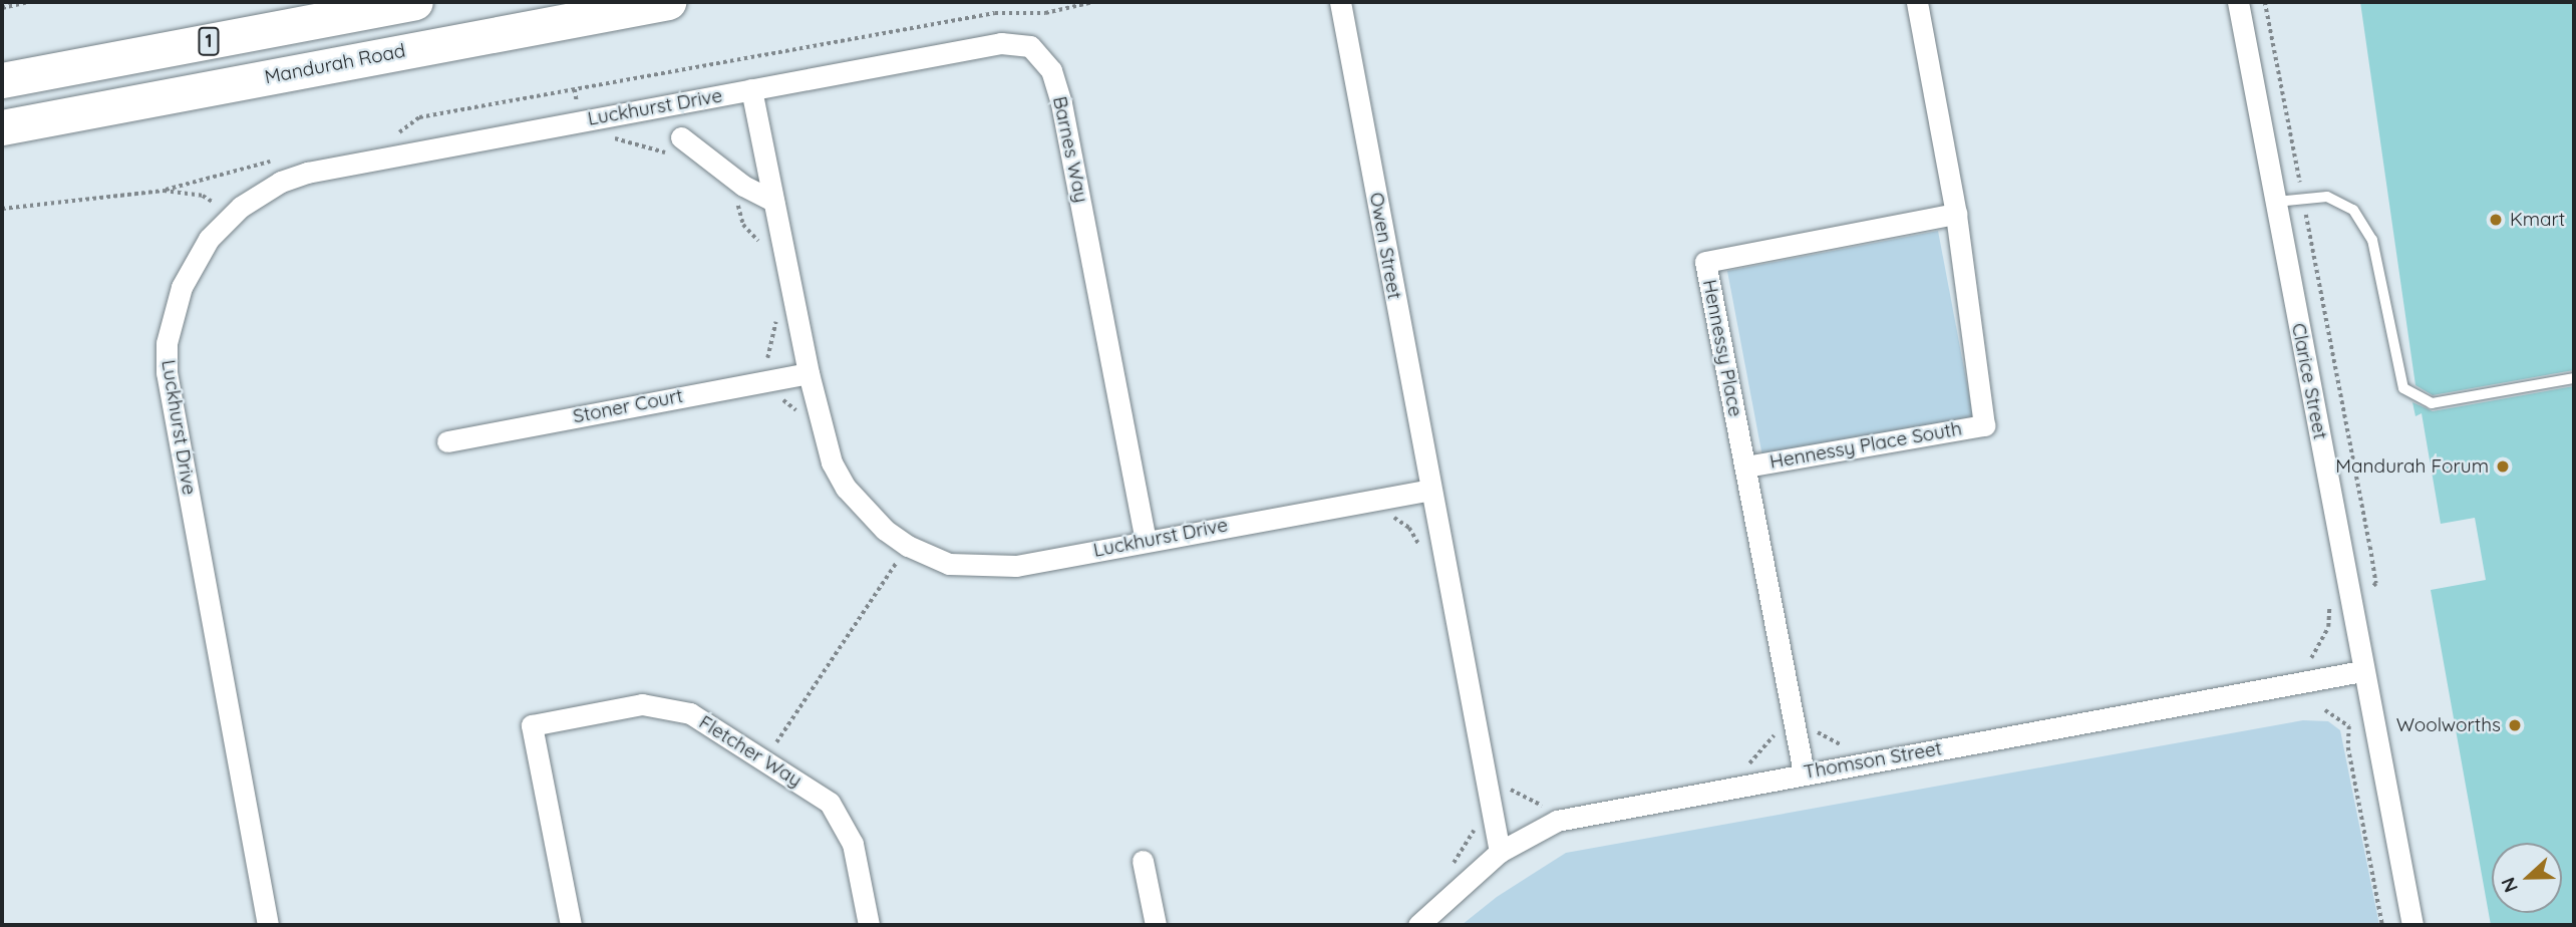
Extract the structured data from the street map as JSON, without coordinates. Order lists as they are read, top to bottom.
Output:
{
  "streets": {
    "highway": ["1", "Mandurah Road"],
    "street": [
      "Luckhurst Drive",
      "Barnes Way",
      "Owen Street",
      "Hennessy Place",
      "Clarice Street",
      "Stoner Court",
      "Hennessy Place South",
      "Fletcher Way",
      "Thomson Street"
    ]
  },
  "crossings": [
    ["Luckhurst Drive", "Barnes Way"],
    ["Luckhurst Drive", "Owen Street"],
    ["Luckhurst Drive", "Stoner Court"],
    ["Hennessy Place", "Hennessy Place South"],
    ["Hennessy Place", "Thomson Street"],
    ["Clarice Street", "Thomson Street"]
  ],
  "places": ["Kmart", "Mandurah Forum", "Woolworths"],
  "north": "left"
}
